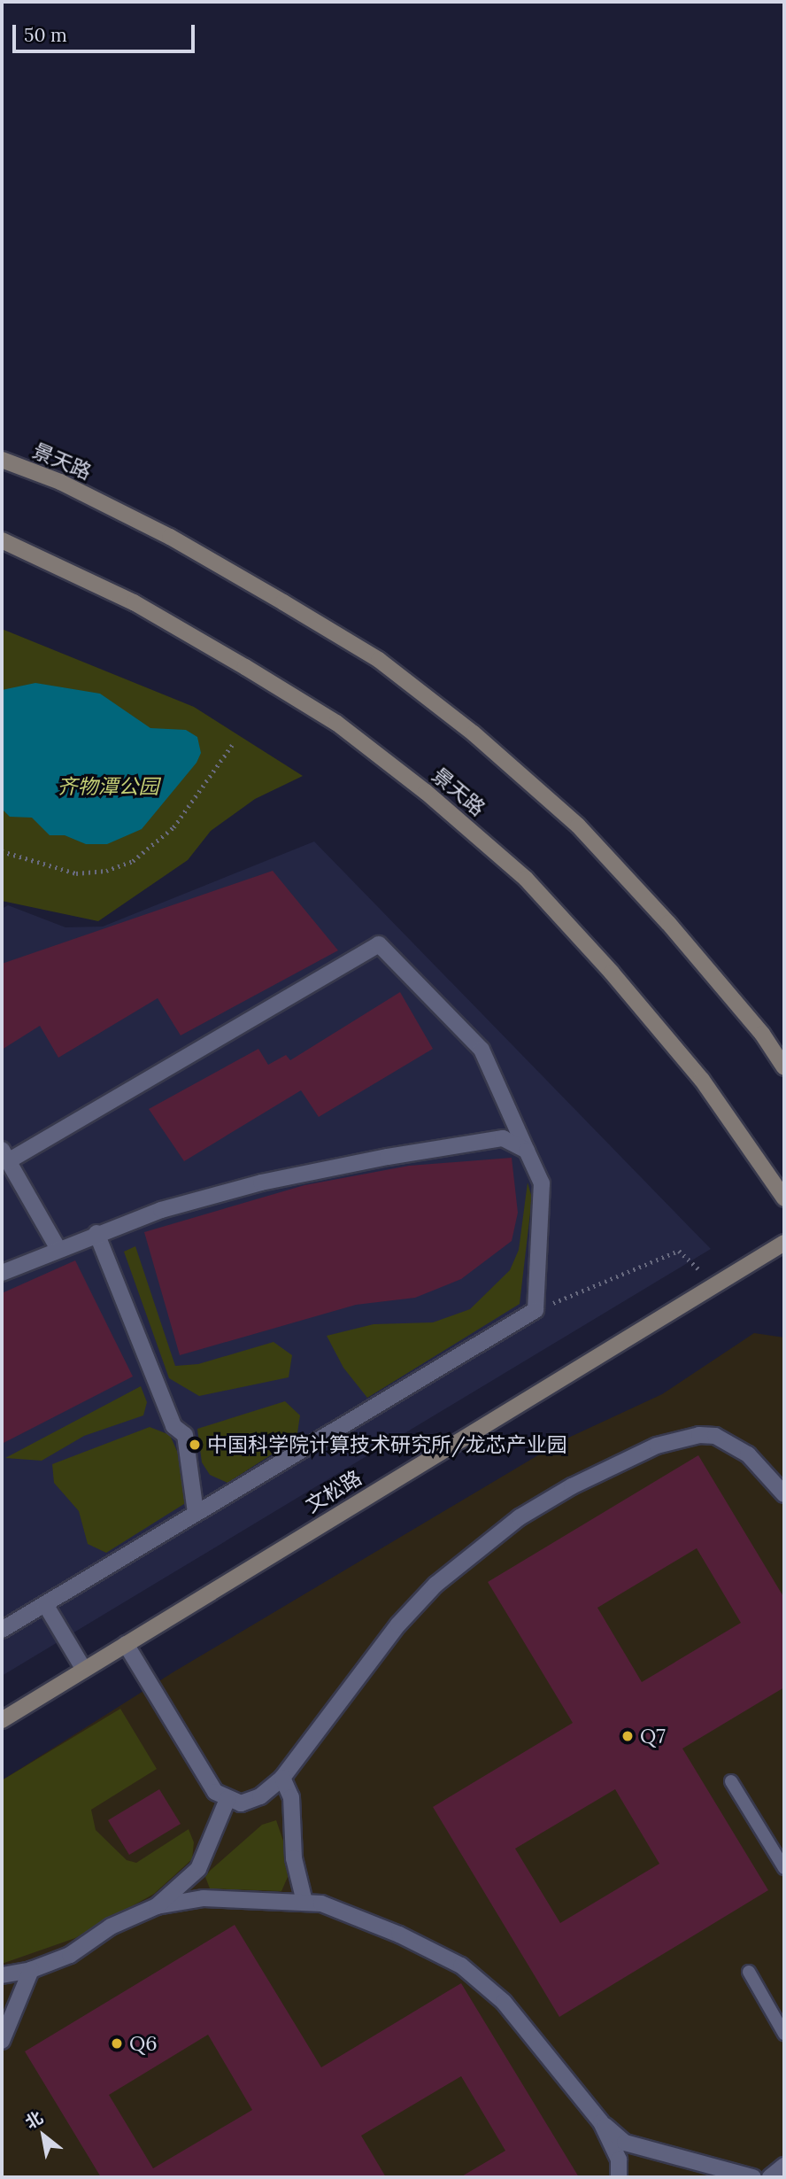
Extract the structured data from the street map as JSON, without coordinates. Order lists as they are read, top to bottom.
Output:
{
  "streets": {
    "street": ["景天路", "文松路"]
  },
  "parks": ["齐物潭公园"],
  "places": ["中国科学院计算技术研究所/龙芯产业园", "Q7", "Q6"],
  "scale_bar": "50 m",
  "north": "top left"
}
